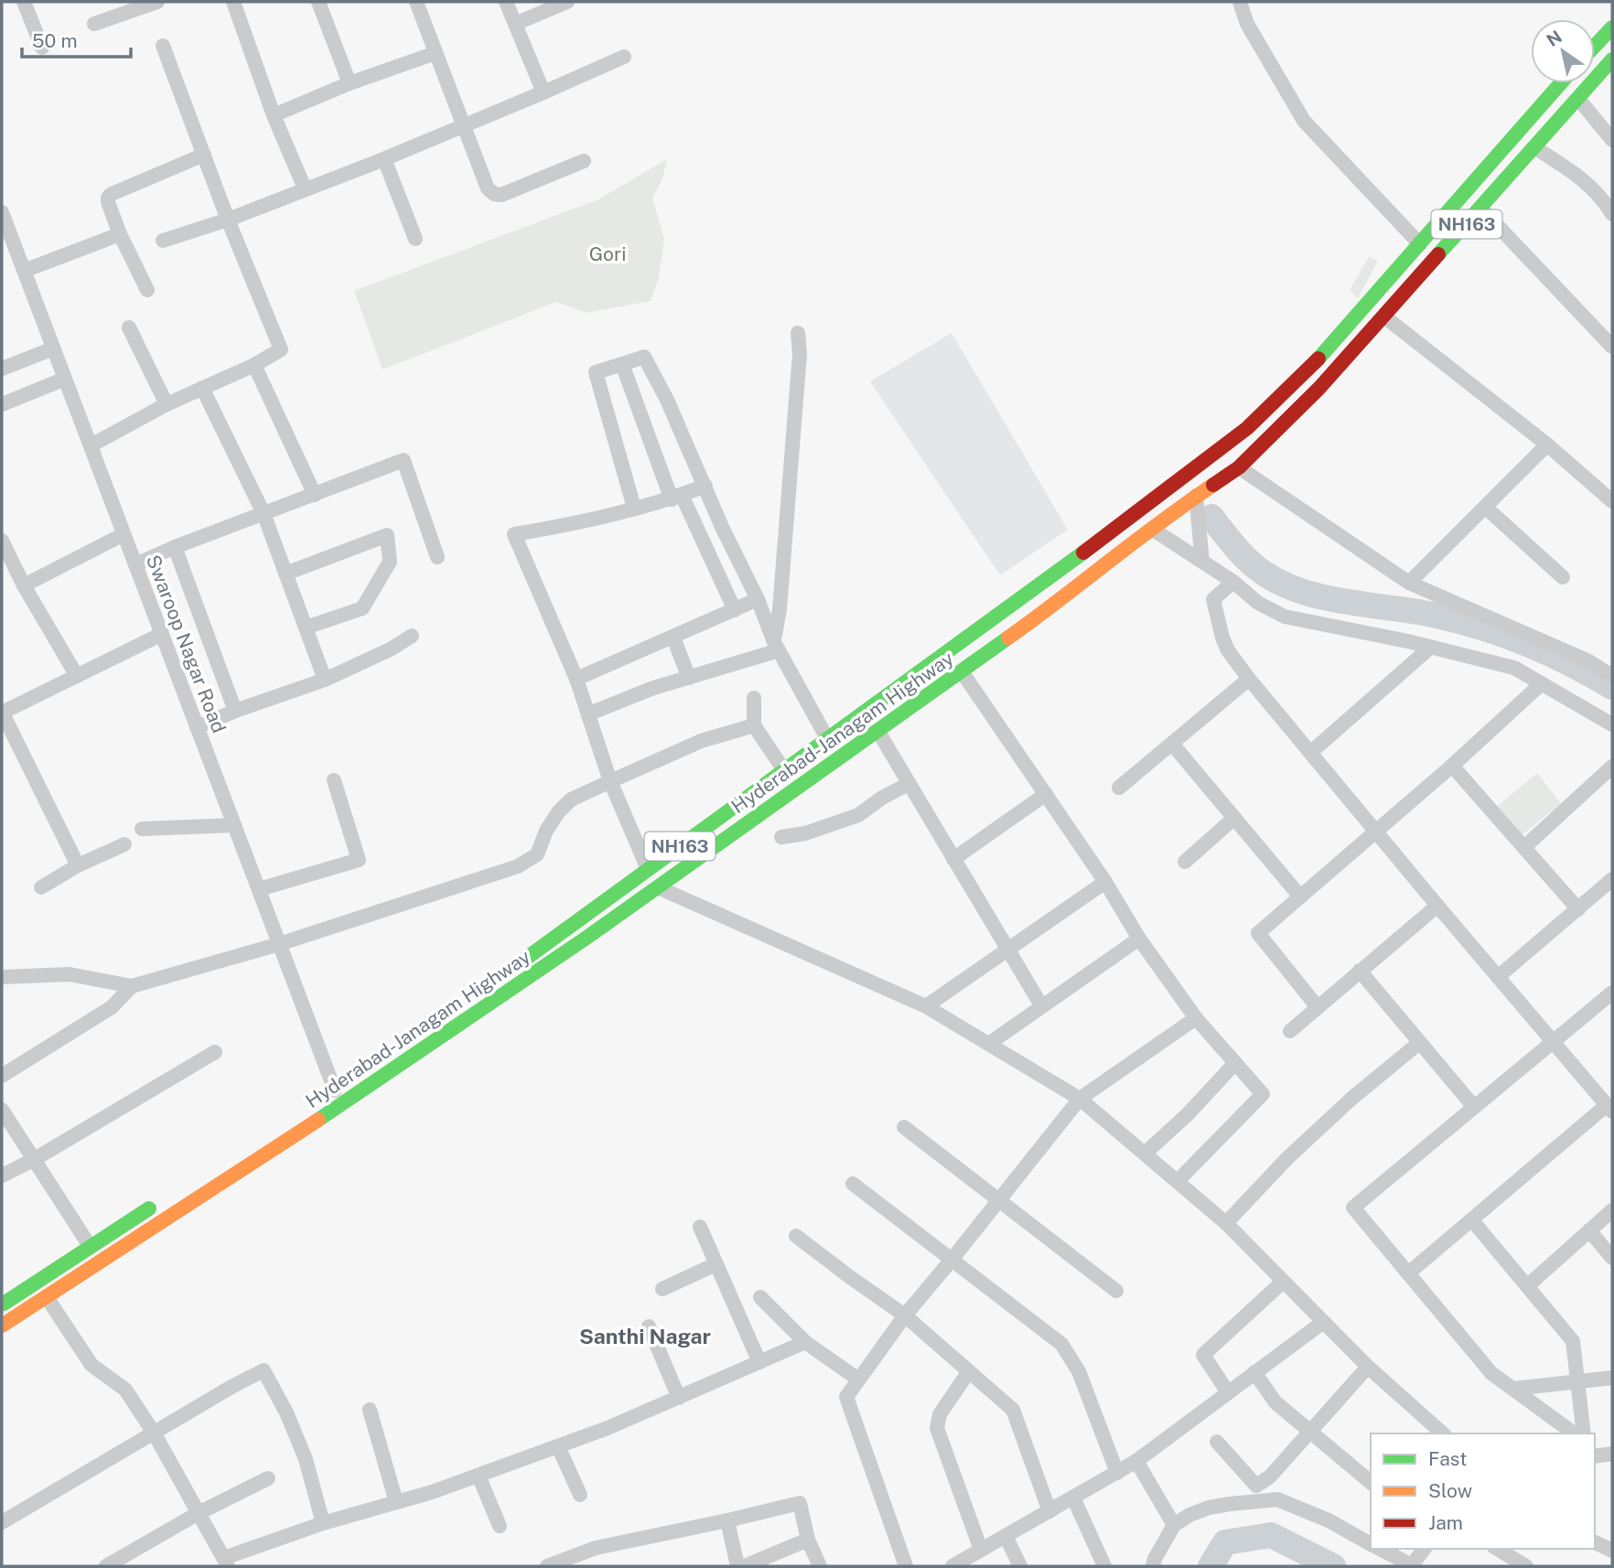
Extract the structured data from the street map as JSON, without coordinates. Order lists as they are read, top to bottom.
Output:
{
  "streets": {
    "highway": ["NH163", "Hyderabad-Janagam Highway"],
    "street": ["Swaroop Nagar Road"]
  },
  "crossings": [
    ["Swaroop Nagar Road", "Hyderabad-Janagam Highway"]
  ],
  "districts": ["Santhi Nagar"],
  "parks": ["Gori"],
  "legend": ["Fast", "Slow", "Jam"],
  "scale_bar": "50 m",
  "north": "top left"
}
